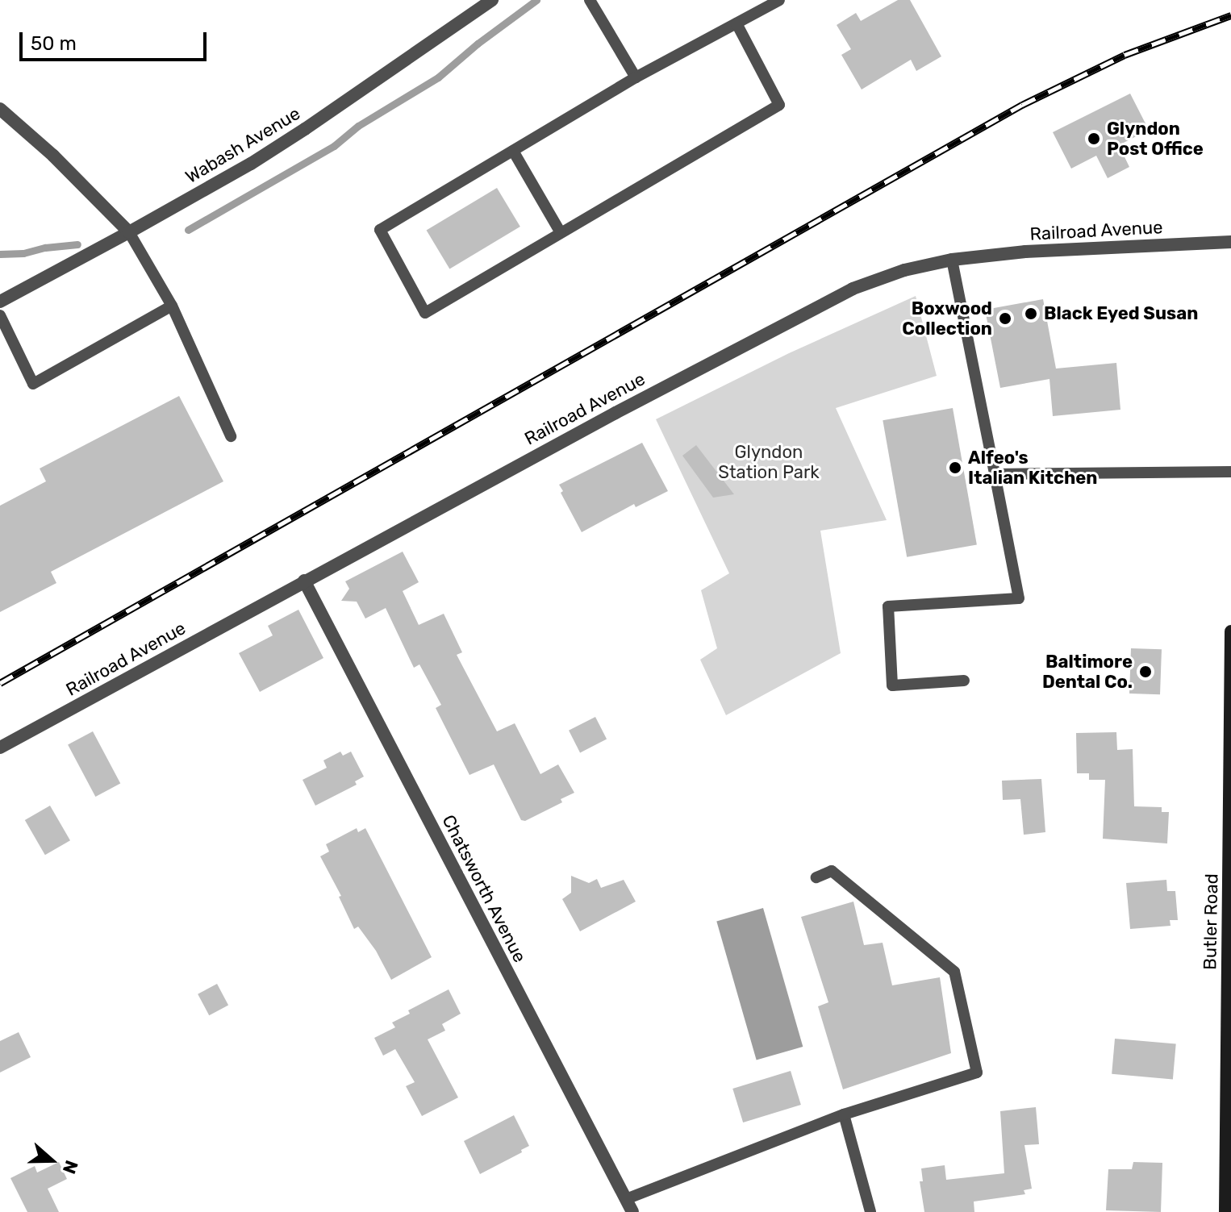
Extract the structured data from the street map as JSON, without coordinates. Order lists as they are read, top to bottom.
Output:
{
  "streets": {
    "main road": ["Butler Road"],
    "street": ["Wabash Avenue", "Railroad Avenue", "Chatsworth Avenue"]
  },
  "crossings": [
    ["Railroad Avenue", "Chatsworth Avenue"]
  ],
  "parks": ["Glyndon Station Park"],
  "places": [
    "Glyndon Post Office",
    "Black Eyed Susan",
    "Boxwood Collection",
    "Alfeo's Italian Kitchen",
    "Baltimore Dental Co."
  ],
  "scale_bar": "50 m",
  "north": "right"
}
